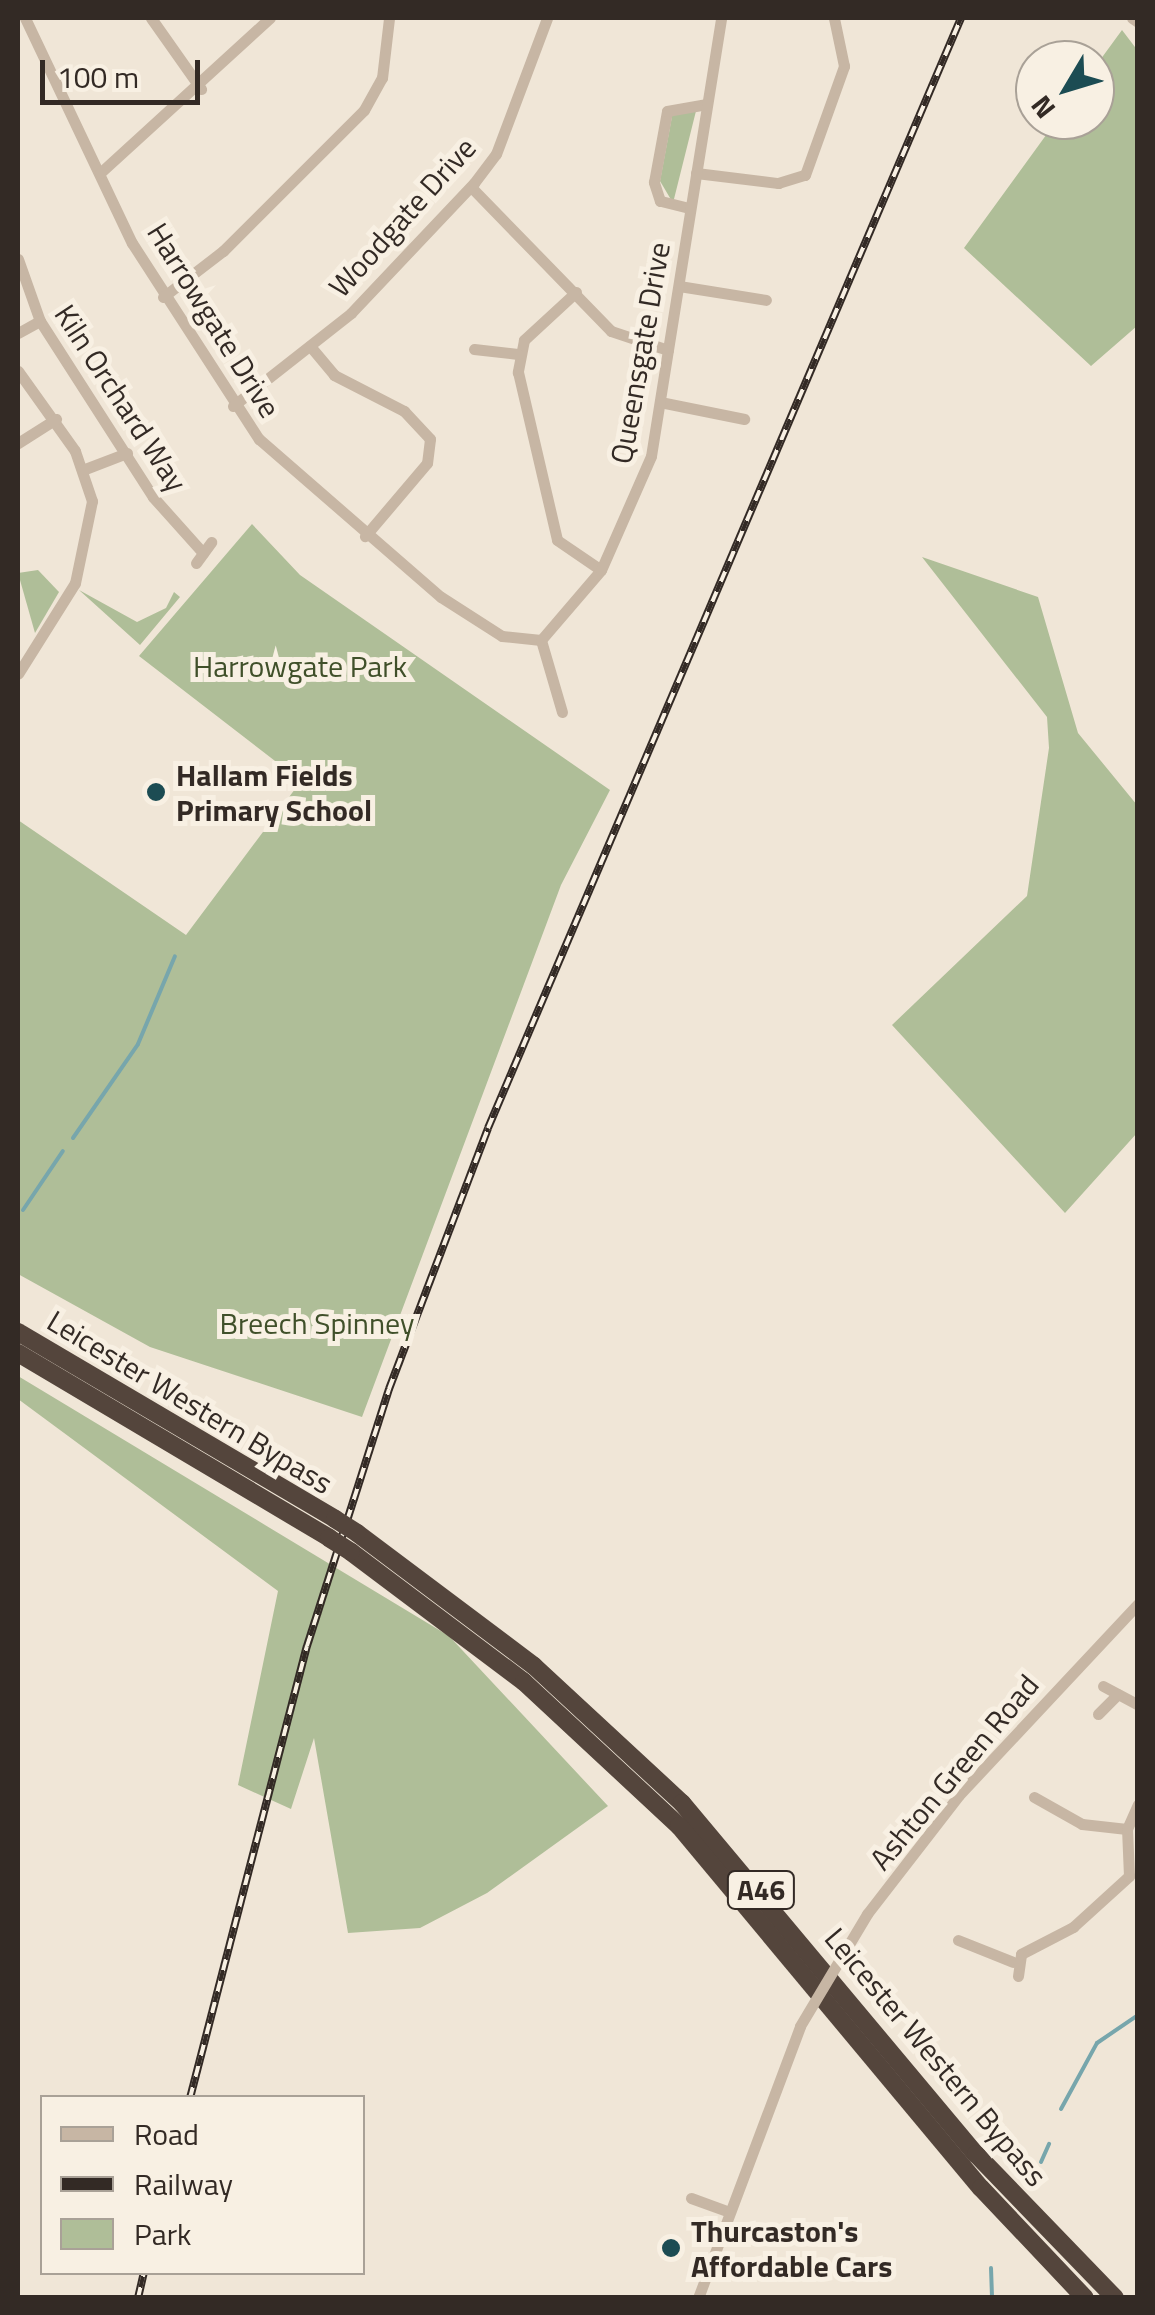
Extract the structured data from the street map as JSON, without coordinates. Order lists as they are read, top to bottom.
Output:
{
  "streets": {
    "highway": ["Leicester Western Bypass", "A46"],
    "street": [
      "Woodgate Drive",
      "Harrowgate Drive",
      "Queensgate Drive",
      "Kiln Orchard Way",
      "Ashton Green Road"
    ]
  },
  "crossings": [
    ["Woodgate Drive", "Harrowgate Drive"],
    ["Harrowgate Drive", "Queensgate Drive"]
  ],
  "parks": ["Harrowgate Park", "Breech Spinney"],
  "places": ["Hallam Fields Primary School", "Thurcaston's Affordable Cars"],
  "legend": ["Road", "Railway", "Park"],
  "scale_bar": "100 m",
  "north": "bottom left"
}
